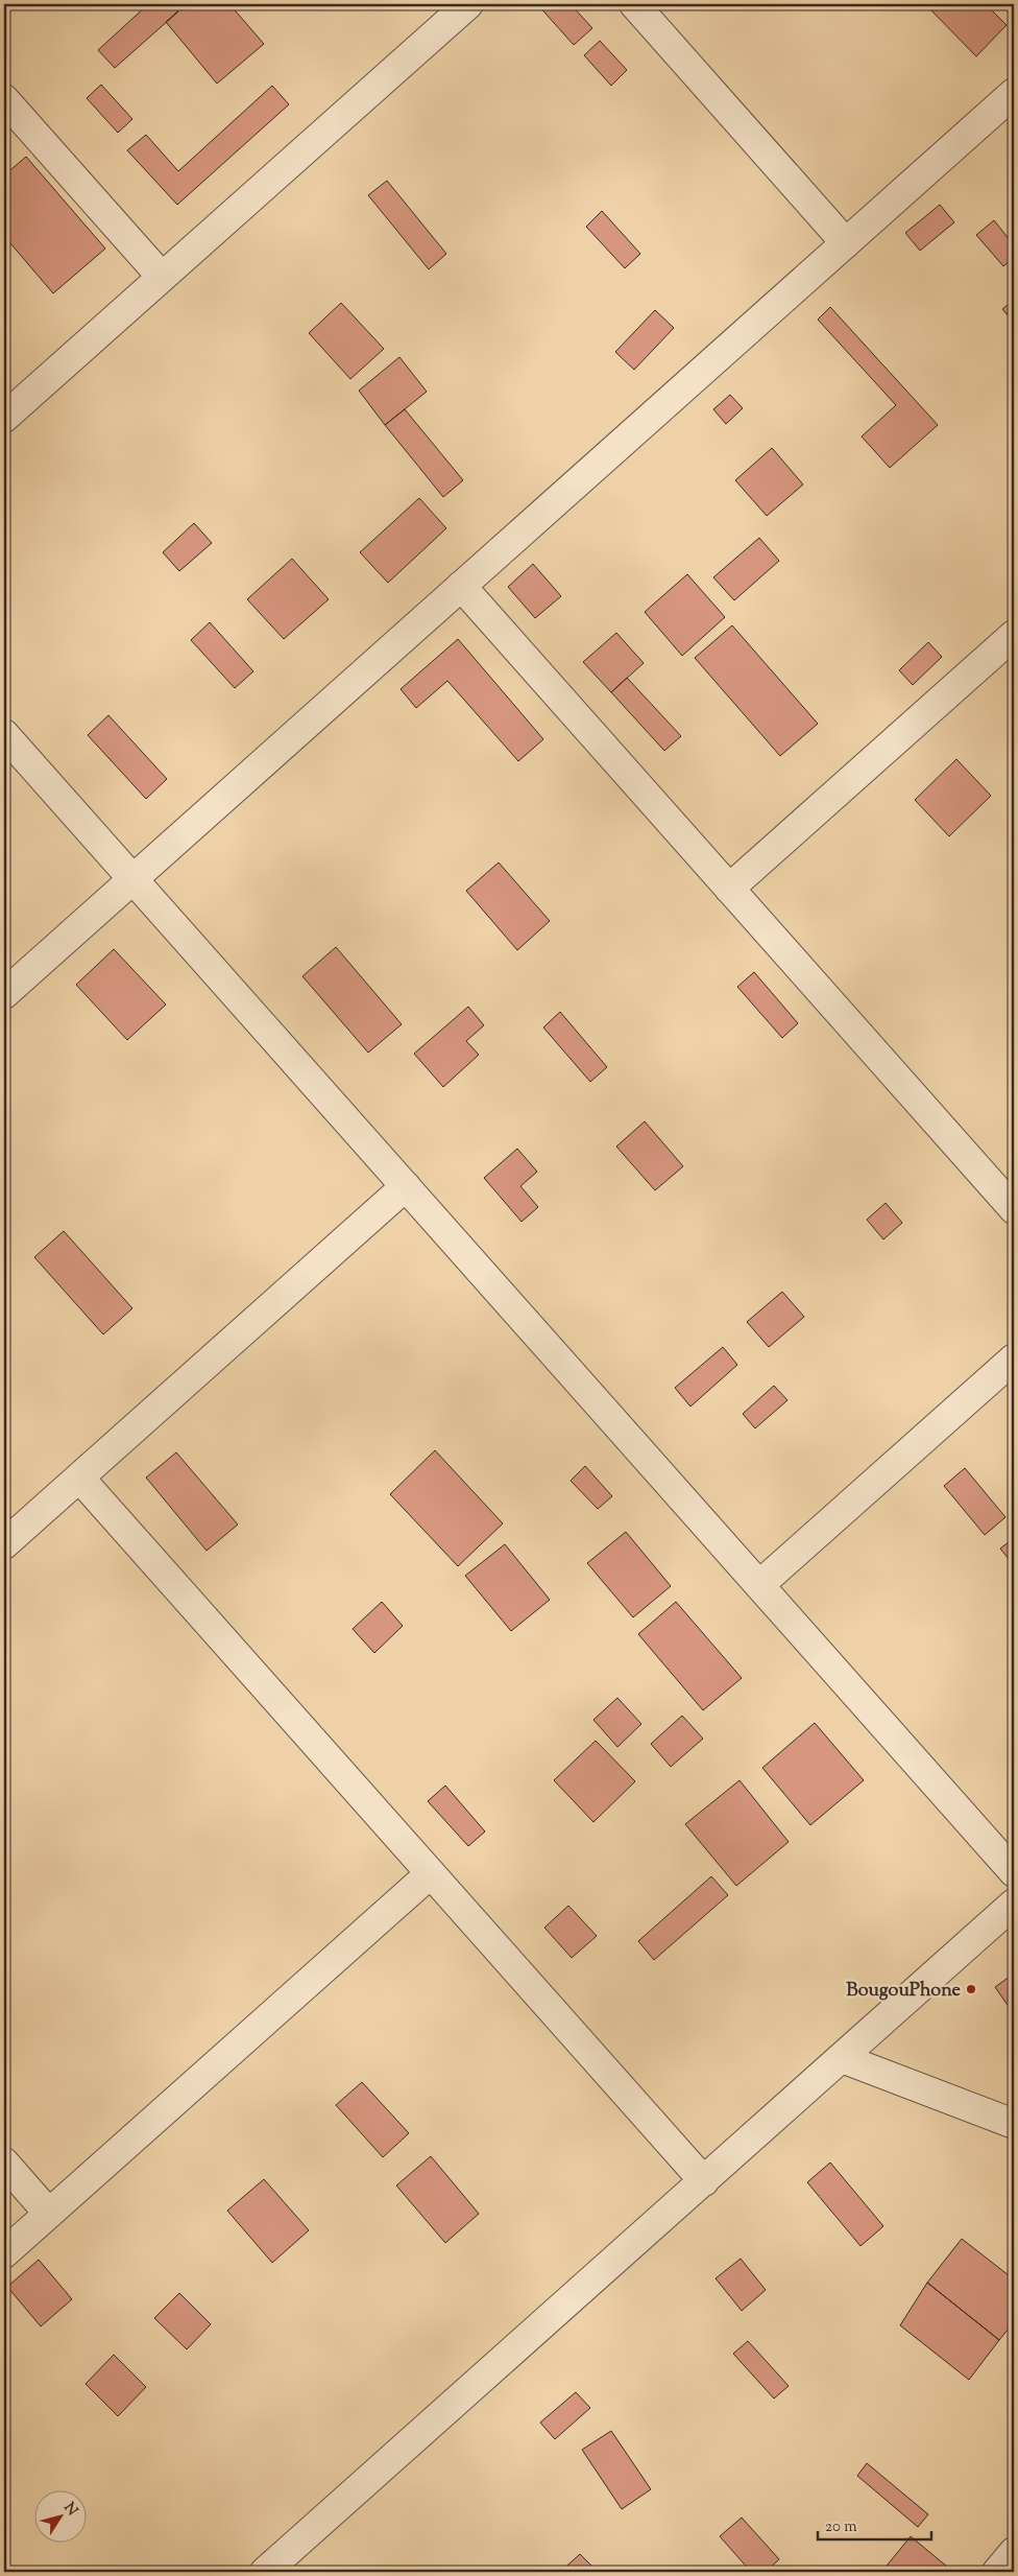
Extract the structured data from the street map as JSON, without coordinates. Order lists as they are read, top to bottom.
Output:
{
  "places": ["BougouPhone"],
  "scale_bar": "20 m",
  "north": "top right"
}
